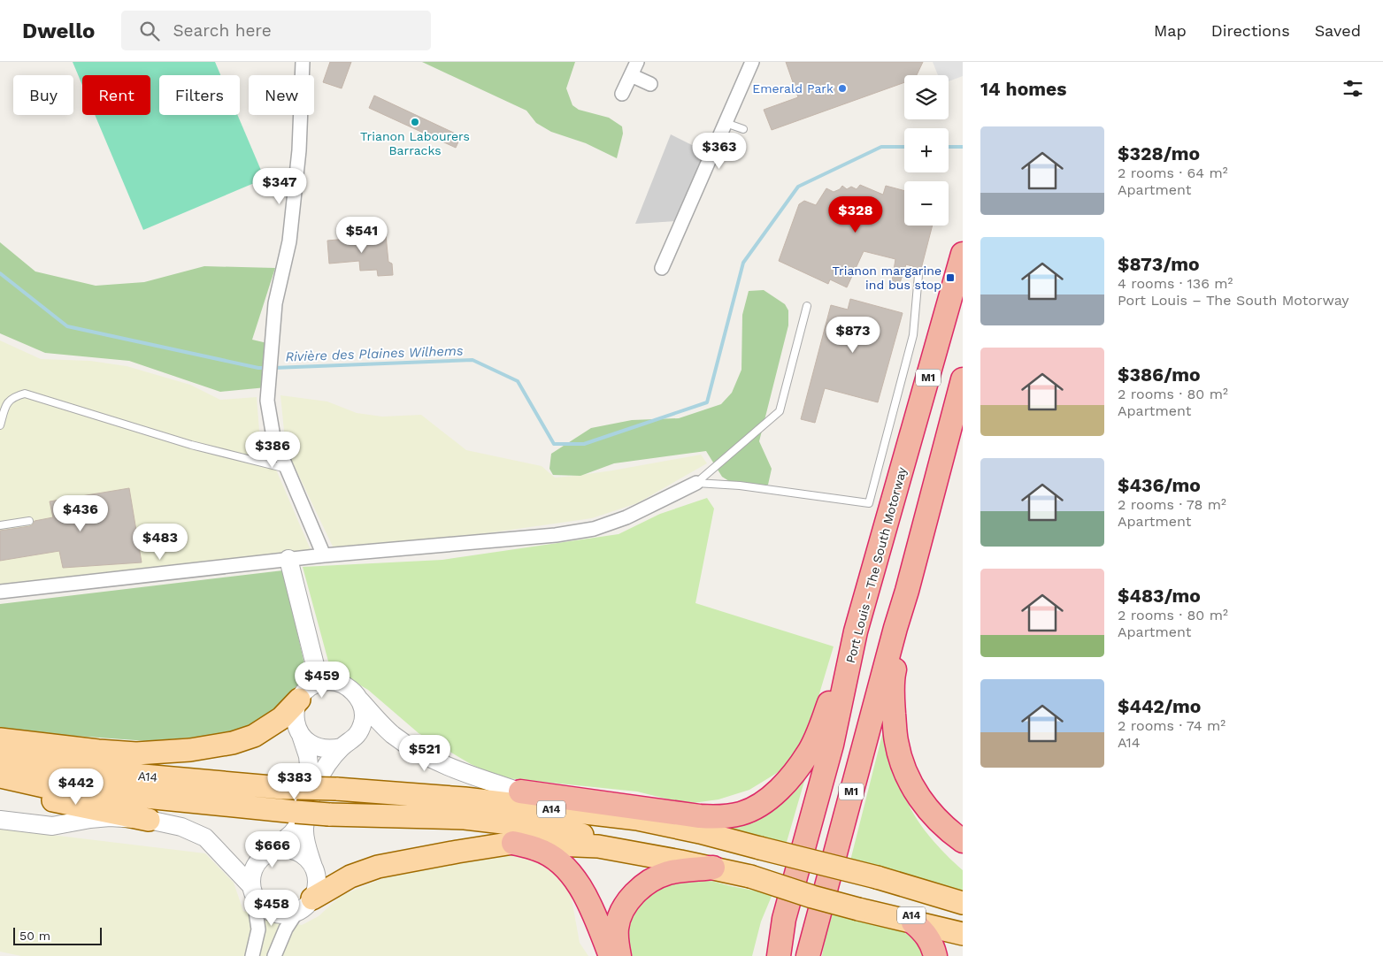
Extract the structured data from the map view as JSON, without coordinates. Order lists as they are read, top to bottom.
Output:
{
  "streets": {
    "highway": ["M1", "Port Louis – The South Motorway"],
    "main road": ["A14"]
  },
  "water": ["Rivière des Plaines Wilhems"],
  "places": {
    "other": ["Emerald Park", "Trianon Labourers Barracks"],
    "transit": ["Trianon margarine ind bus stop"]
  },
  "scale_bar": "50 m",
  "page": {
    "header": "Dwello",
    "search": "Search here",
    "nav": ["Map", "Directions", "Saved"],
    "heading": "14 homes",
    "map_buttons": ["+", "−"],
    "chip": [
      "Buy",
      "Rent",
      "Filters",
      "New"
    ],
    "list": [
      {
        "name": "$328/mo",
        "note": "2 rooms · 64 m² · Apartment"
      },
      {
        "name": "$873/mo",
        "note": "4 rooms · 136 m² · Port Louis – The South Motorway"
      },
      {
        "name": "$386/mo",
        "note": "2 rooms · 80 m² · Apartment"
      },
      {
        "name": "$436/mo",
        "note": "2 rooms · 78 m² · Apartment"
      },
      {
        "name": "$483/mo",
        "note": "2 rooms · 80 m² · Apartment"
      },
      {
        "name": "$442/mo",
        "note": "2 rooms · 74 m² · A14"
      }
    ],
    "price": [
      "$363",
      "$347",
      "$328",
      "$541",
      "$873",
      "$386",
      "$436",
      "$483",
      "$459",
      "$521",
      "$383",
      "$442",
      "$666",
      "$458"
    ],
    "scale": "50 m"
  }
}
